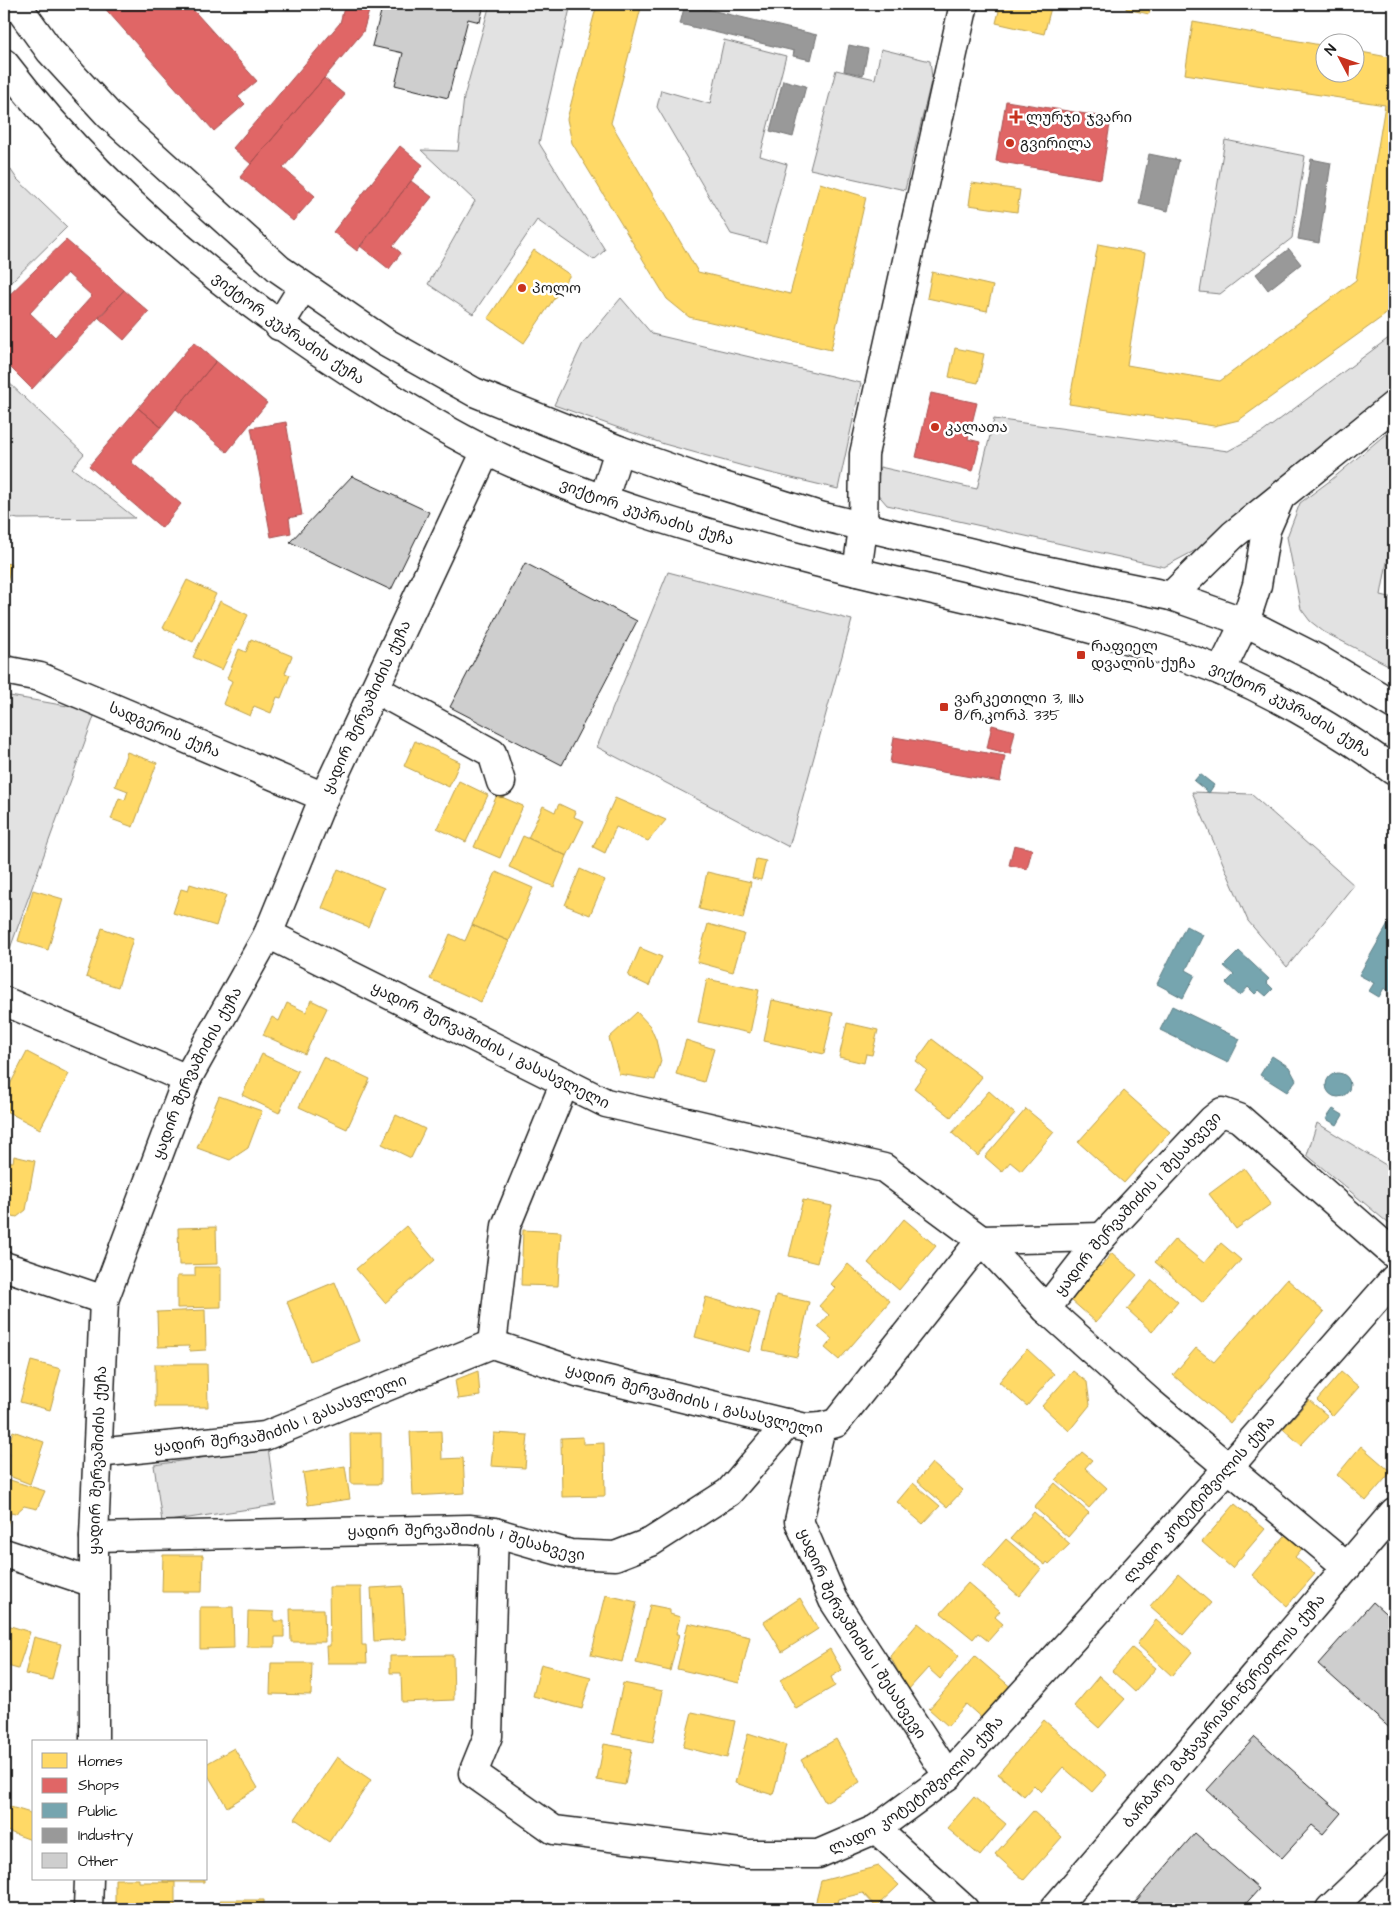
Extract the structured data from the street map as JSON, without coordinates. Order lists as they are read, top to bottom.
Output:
{
  "streets": {
    "street": [
      "ვიქტორ კუპრაძის ქუჩა",
      "ყადირ შერვაშიძის ქუჩა",
      "სადგერის ქუჩა",
      "ყადირ შერვაშიძის I გასასვლელი",
      "ყადირ შერვაშიძის I შესახვევი",
      "ლადო კოტეტიშვილის ქუჩა",
      "ბარბარე მაჭავარიანი-წერეთლის ქუჩა"
    ]
  },
  "crossings": [
    ["ვიქტორ კუპრაძის ქუჩა", "ყადირ შერვაშიძის ქუჩა"],
    ["ყადირ შერვაშიძის ქუჩა", "სადგერის ქუჩა"],
    ["ყადირ შერვაშიძის ქუჩა", "ყადირ შერვაშიძის I გასასვლელი"],
    ["ყადირ შერვაშიძის ქუჩა", "ყადირ შერვაშიძის I შესახვევი"],
    ["ყადირ შერვაშიძის I გასასვლელი", "ყადირ შერვაშიძის I შესახვევი"],
    ["ყადირ შერვაშიძის I შესახვევი", "ლადო კოტეტიშვილის ქუჩა"],
    ["ყადირ შერვაშიძის I შესახვევი", "ბარბარე მაჭავარიანი-წერეთლის ქუჩა"]
  ],
  "places": {
    "health": ["ლურჯი ჯვარი"],
    "other": ["გვირილა", "პოლო", "კალათა"],
    "transit": ["რაფიელ დვალის ქუჩა", "ვარკეთილი 3, IIIა მ/რ,კორპ. 335"]
  },
  "legend": [
    "Homes",
    "Shops",
    "Public",
    "Industry",
    "Other"
  ],
  "north": "top left"
}
